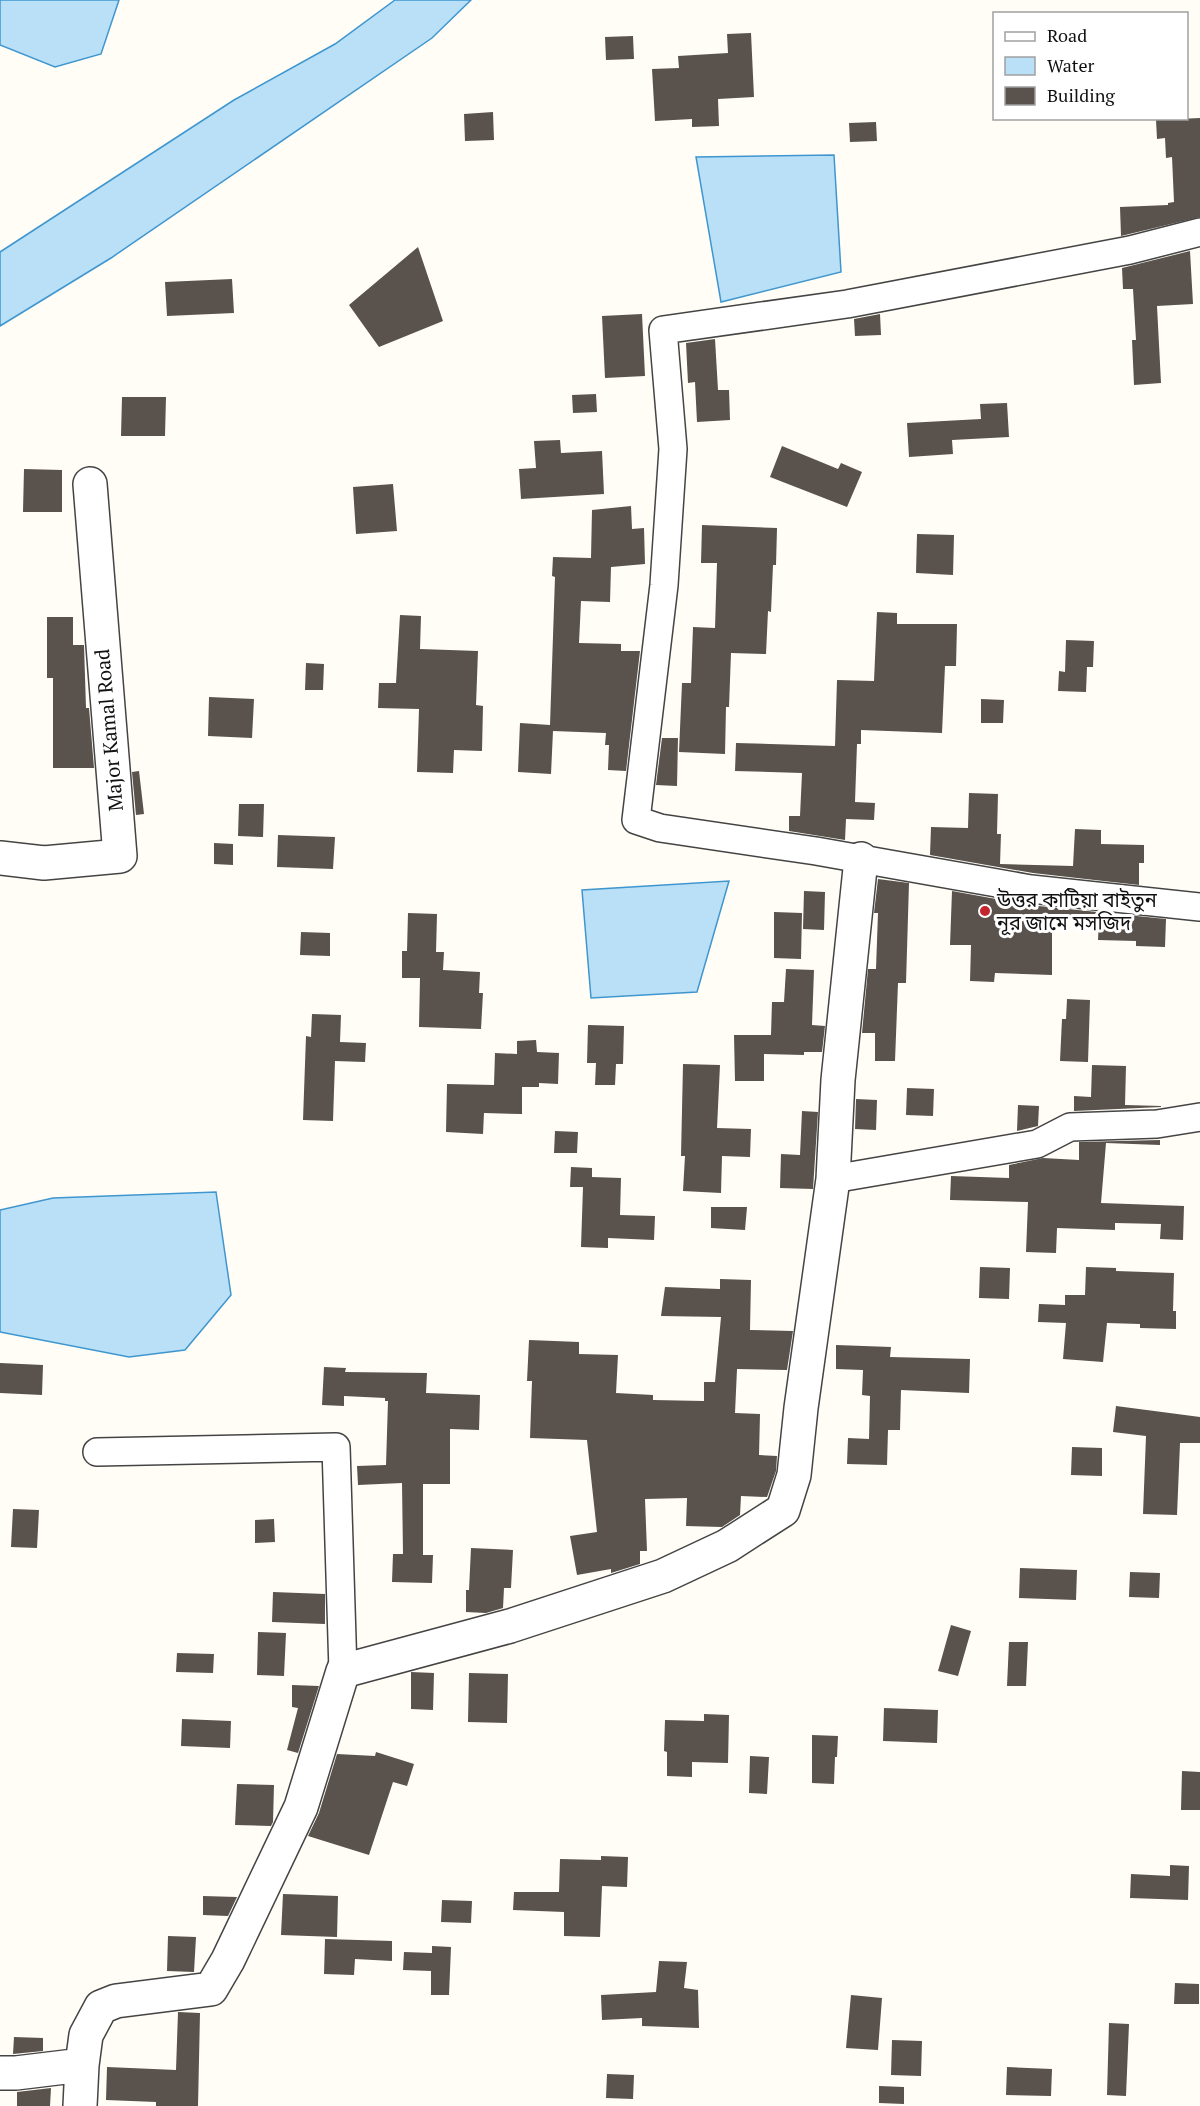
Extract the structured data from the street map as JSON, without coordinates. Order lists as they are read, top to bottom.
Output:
{
  "streets": {
    "street": ["Major Kamal Road"]
  },
  "places": ["উত্তর কাটিয়া বাইতুন নূর জামে মসজিদ"],
  "legend": ["Road", "Water", "Building"]
}
